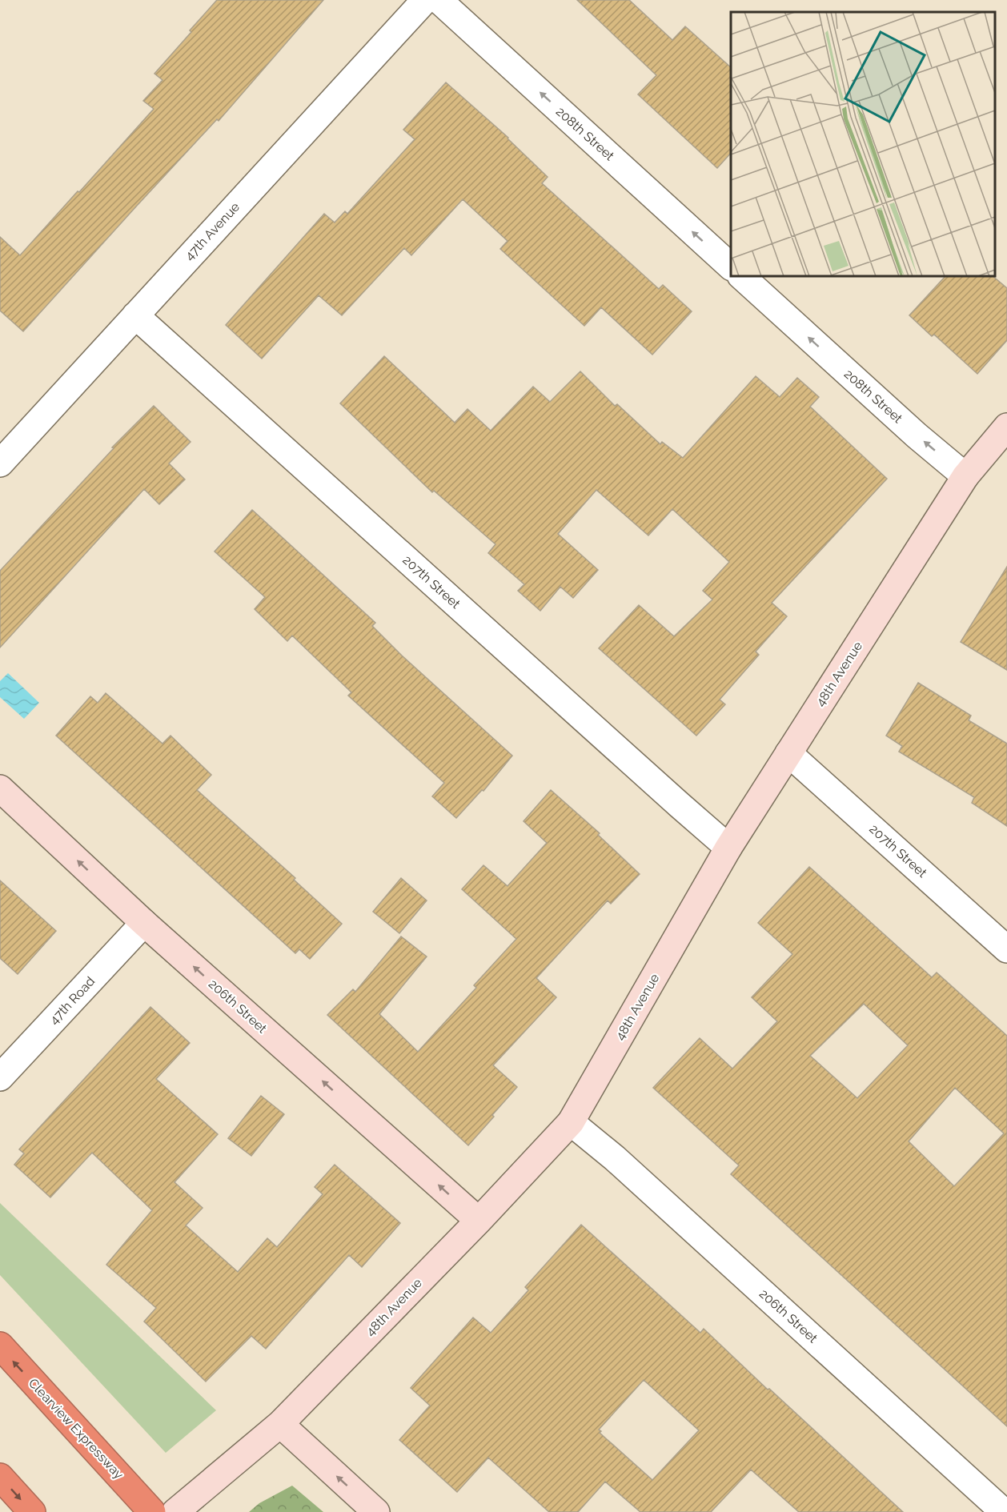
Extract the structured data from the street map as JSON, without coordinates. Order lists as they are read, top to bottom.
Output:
{
  "streets": {
    "highway": ["Clearview Expressway"],
    "street": [
      "208th Street",
      "47th Avenue",
      "207th Street",
      "48th Avenue",
      "47th Road",
      "206th Street"
    ]
  },
  "crossings": [
    ["208th Street", "48th Avenue"],
    ["47th Avenue", "207th Street"],
    ["207th Street", "48th Avenue"],
    ["48th Avenue", "206th Street"],
    ["47th Road", "206th Street"]
  ],
  "one_way": ["208th Street", "206th Street", "Clearview Expressway"]
}
